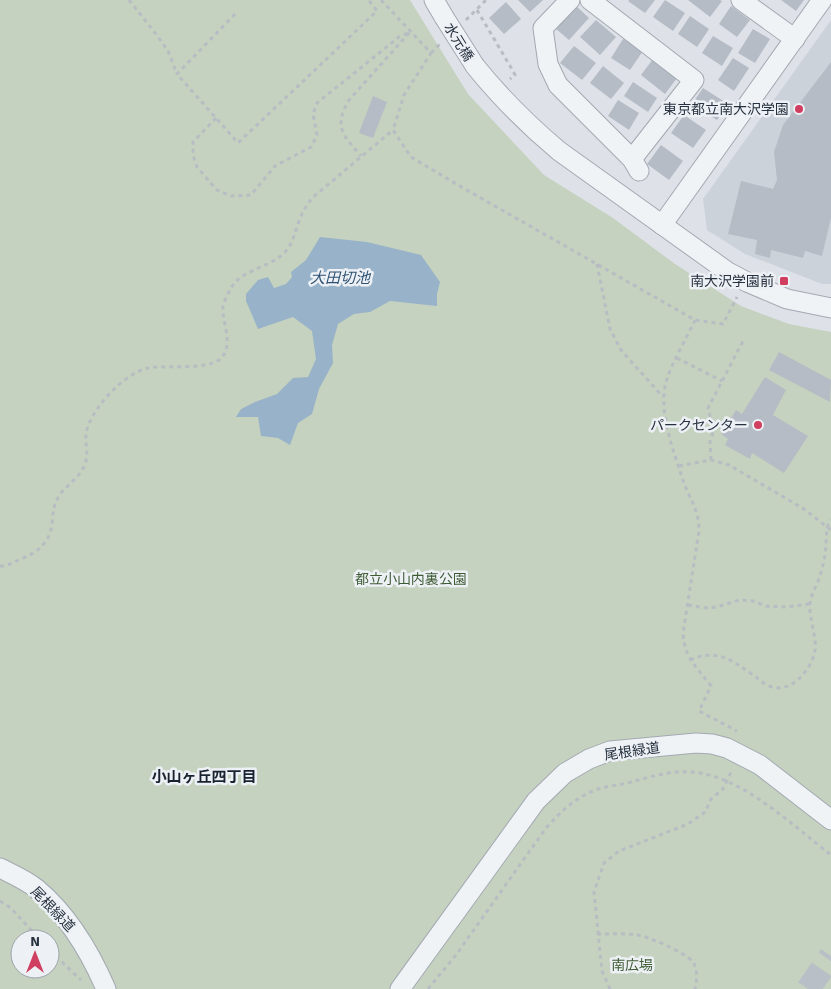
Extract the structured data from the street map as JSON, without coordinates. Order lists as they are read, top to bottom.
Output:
{
  "streets": {
    "street": ["水元橋", "尾根緑道"]
  },
  "districts": ["小山ヶ丘四丁目"],
  "water": ["大田切池"],
  "parks": ["都立小山内裏公園", "南広場"],
  "places": {
    "other": ["東京都立南大沢学園", "パークセンター"],
    "transit": ["南大沢学園前"]
  },
  "north": "top"
}
